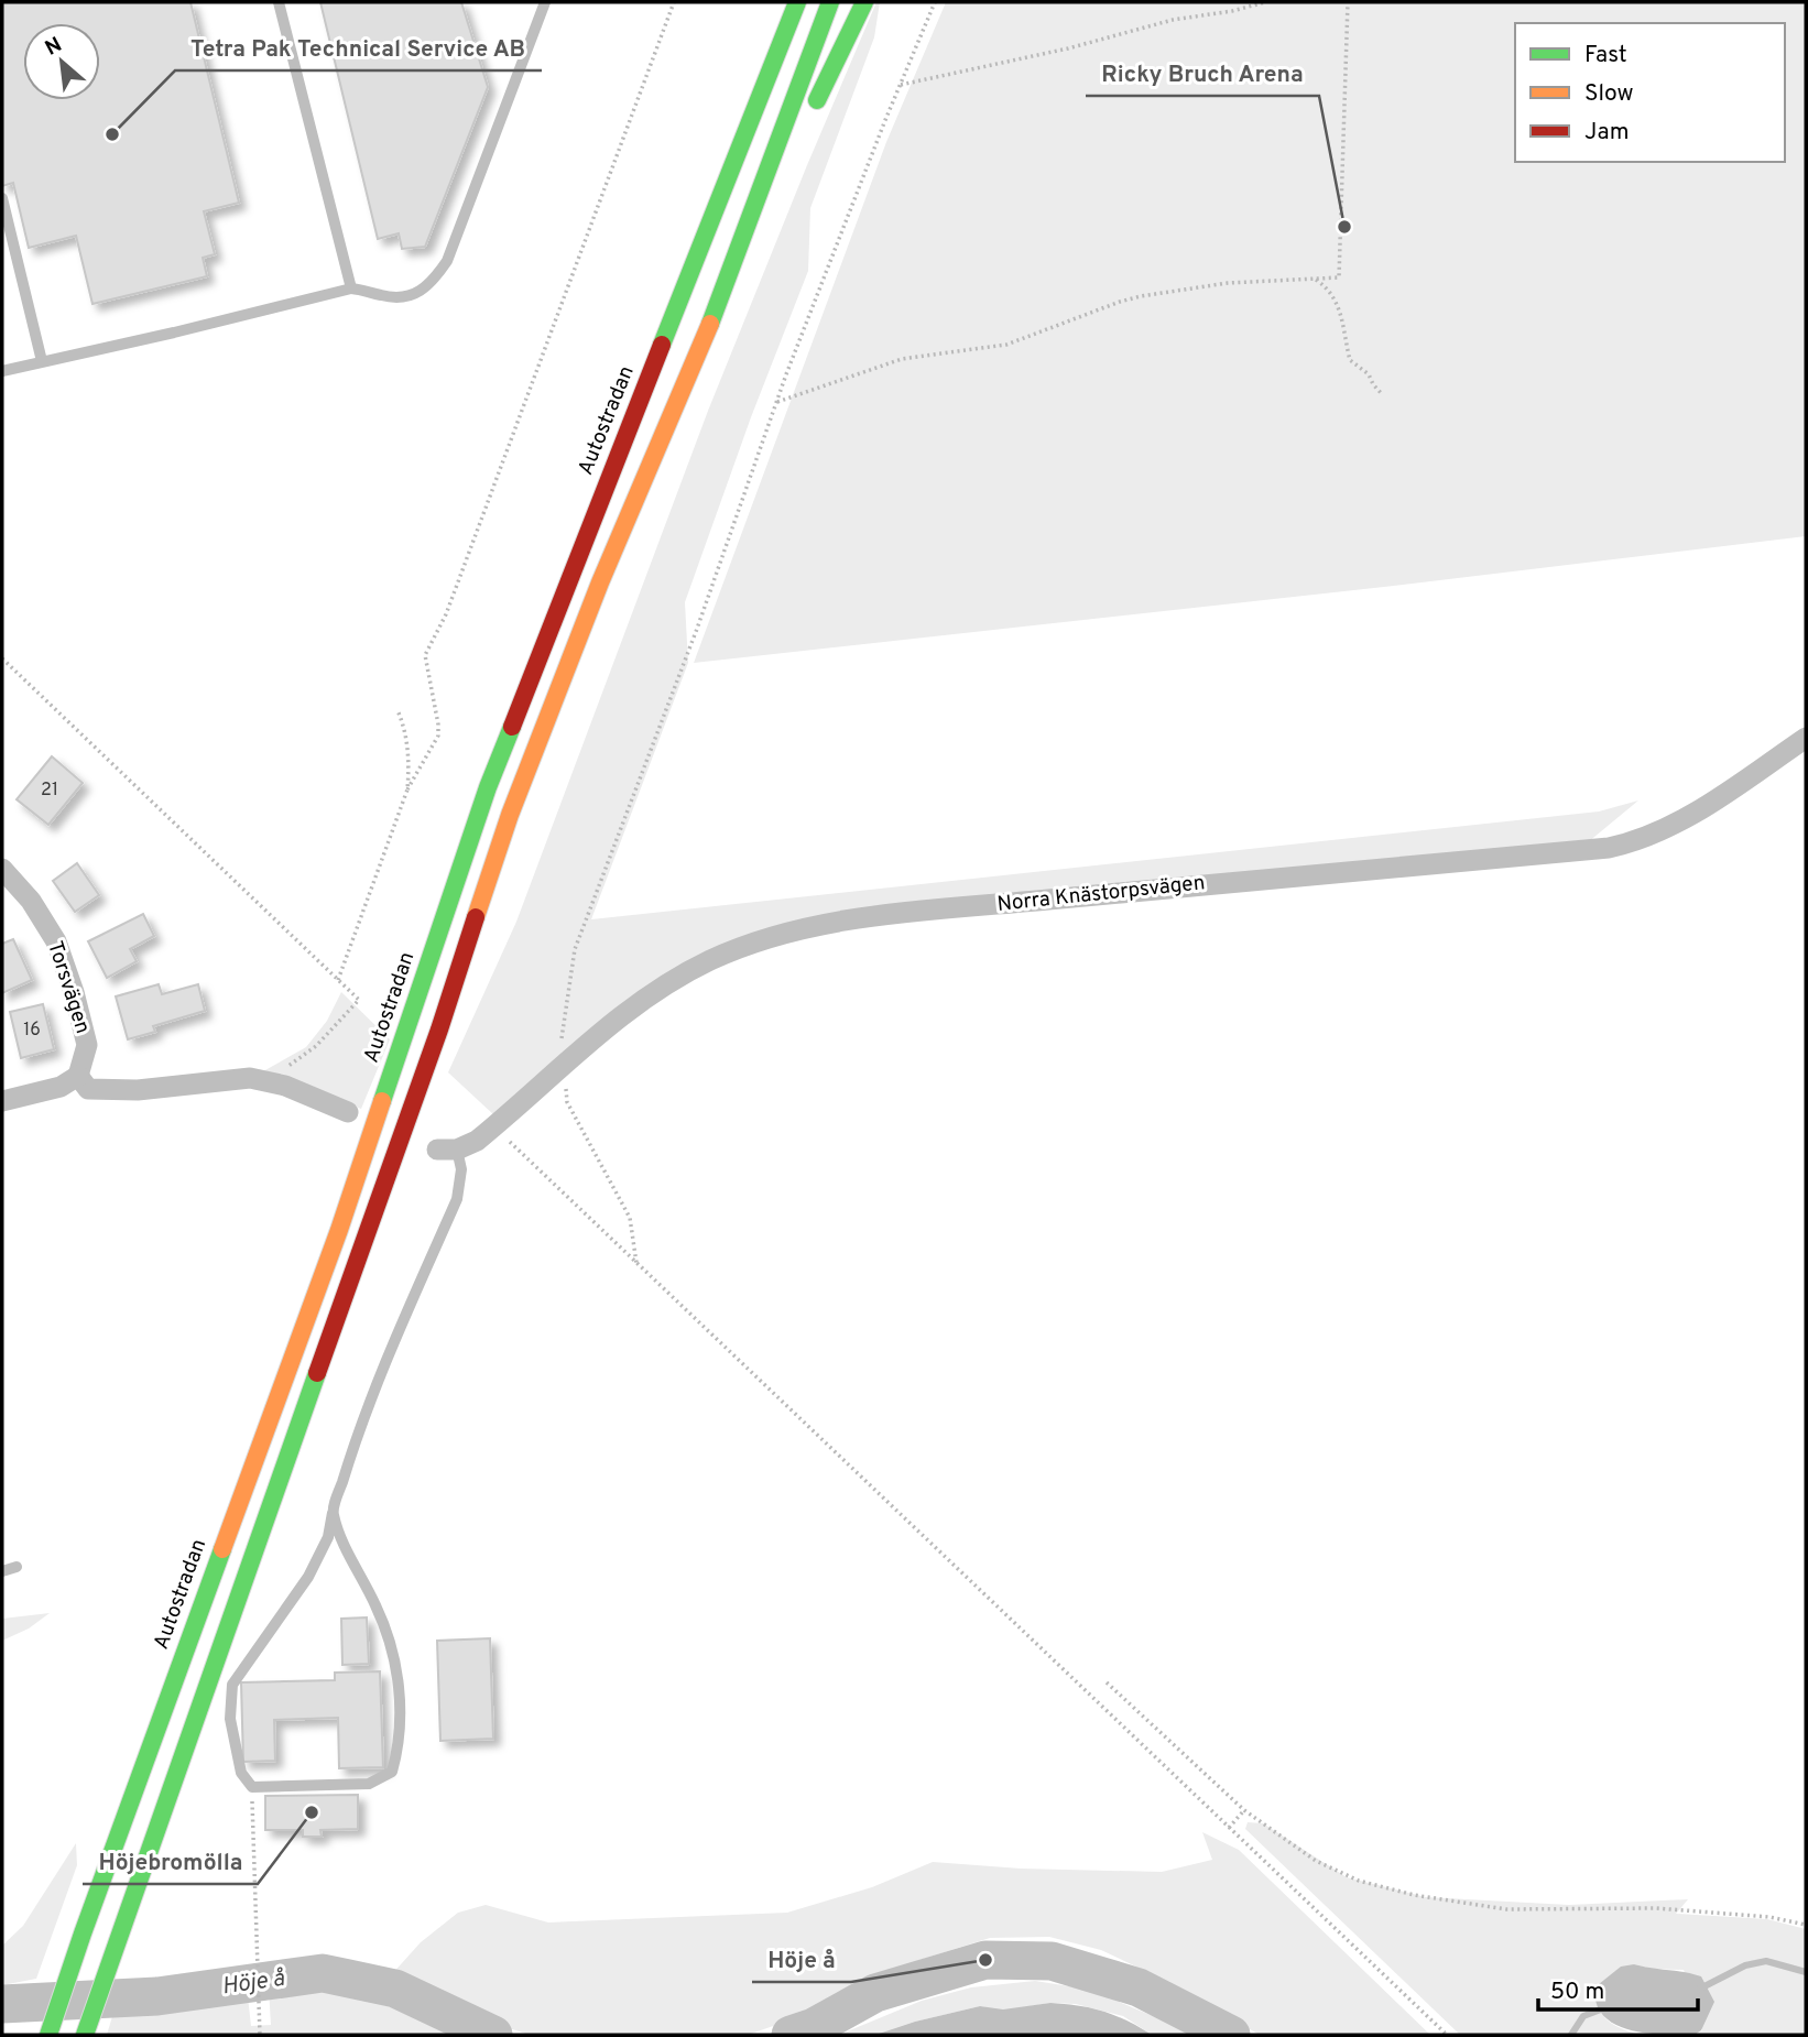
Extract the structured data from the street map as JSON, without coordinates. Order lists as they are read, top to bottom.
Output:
{
  "streets": {
    "highway": ["Autostradan"],
    "street": ["Norra Knästorpsvägen", "Torsvägen"]
  },
  "water": ["Höje å"],
  "places": [
    "Tetra Pak Technical Service AB",
    "Ricky Bruch Arena",
    "Höjebromölla",
    "Höje å"
  ],
  "house_numbers": ["21", "16"],
  "legend": ["Fast", "Slow", "Jam"],
  "scale_bar": "50 m",
  "north": "top left"
}
